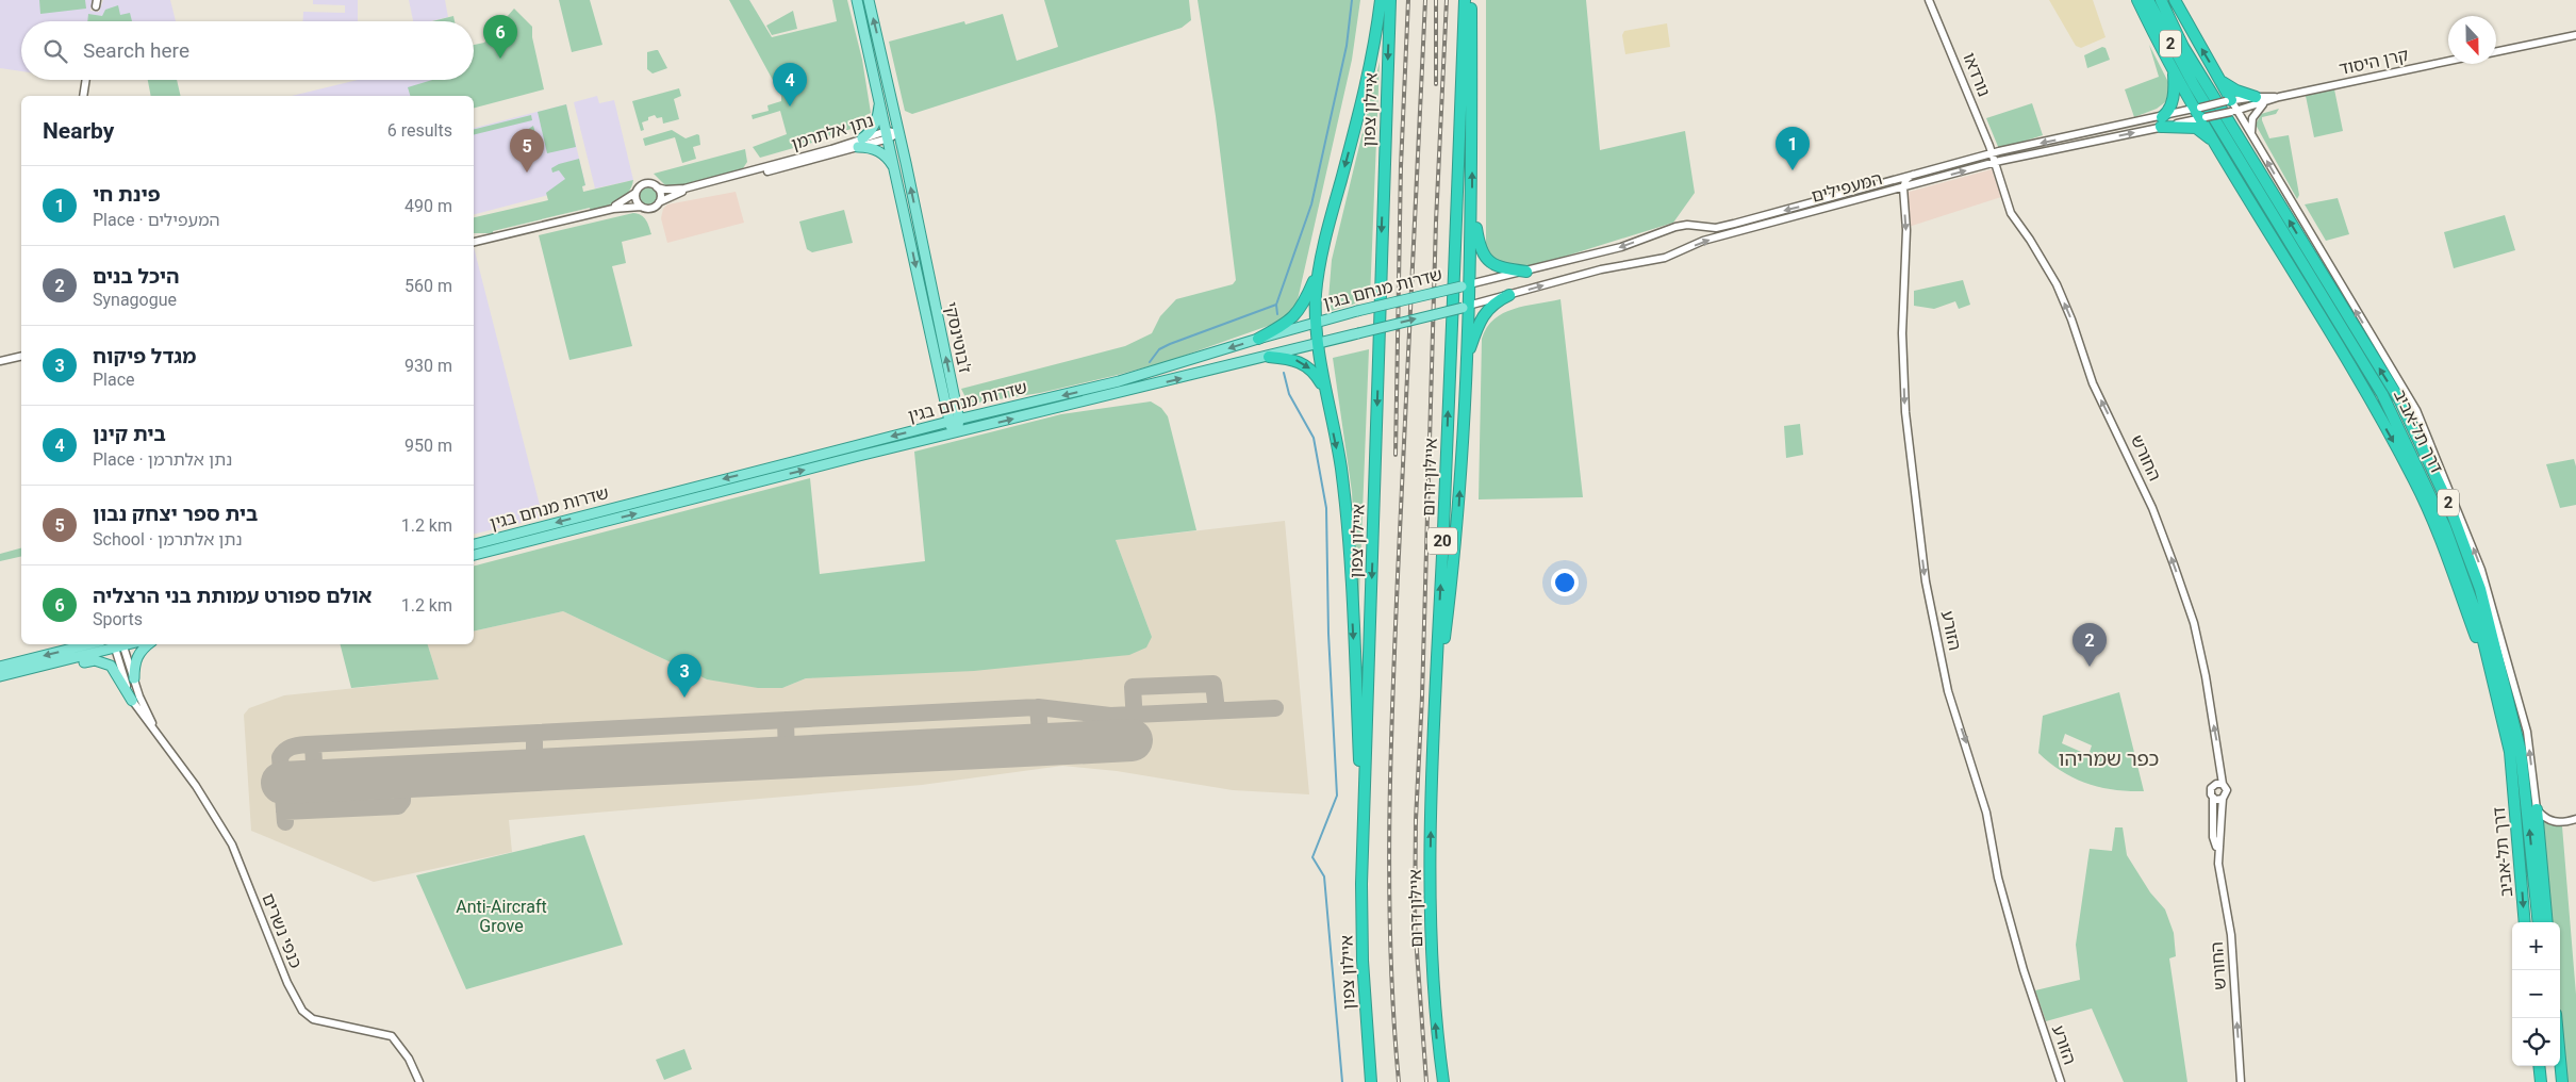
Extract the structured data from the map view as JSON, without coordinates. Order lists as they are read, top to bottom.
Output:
{
  "streets": {
    "highway": [
      "2",
      "איילון צפון",
      "דרך תל-אביב",
      "איילון דרום",
      "20"
    ],
    "main road": ["שדרות מנחם בגין", "ז'בוטינסקי"],
    "street": [
      "קרן היסוד",
      "נורדאו",
      "נתן אלתרמן",
      "המעפילים",
      "החורש",
      "הזורע",
      "כנפי נשרים"
    ]
  },
  "crossings": [
    ["קרן היסוד", "המעפילים"],
    ["נורדאו", "המעפילים"],
    ["נורדאו", "החורש"],
    ["נתן אלתרמן", "ז'בוטינסקי"],
    ["המעפילים", "שדרות מנחם בגין"],
    ["המעפילים", "החורש"],
    ["המעפילים", "הזורע"],
    ["שדרות מנחם בגין", "ז'בוטינסקי"]
  ],
  "one_way": ["החורש", "הזורע"],
  "districts": ["כפר שמריהו"],
  "parks": ["Anti-Aircraft Grove"],
  "north": "bottom",
  "page": {
    "pins": [
      "6",
      "4",
      "1",
      "5",
      "2",
      "3"
    ],
    "search": "Search here",
    "heading": ["Nearby", "6 results"],
    "list": [
      {
        "mark": "1",
        "name": "פינת חי",
        "note": "Place · המעפילים",
        "value": "490 m"
      },
      {
        "mark": "2",
        "name": "היכל בנים",
        "note": "Synagogue",
        "value": "560 m"
      },
      {
        "mark": "3",
        "name": "מגדל פיקוח",
        "note": "Place",
        "value": "930 m"
      },
      {
        "mark": "4",
        "name": "בית קינן",
        "note": "Place · נתן אלתרמן",
        "value": "950 m"
      },
      {
        "mark": "5",
        "name": "בית ספר יצחק נבון",
        "note": "School · נתן אלתרמן",
        "value": "1.2 km"
      },
      {
        "mark": "6",
        "name": "אולם ספורט עמותת בני הרצליה",
        "note": "Sports",
        "value": "1.2 km"
      }
    ],
    "map_buttons": ["+", "−"]
  }
}
